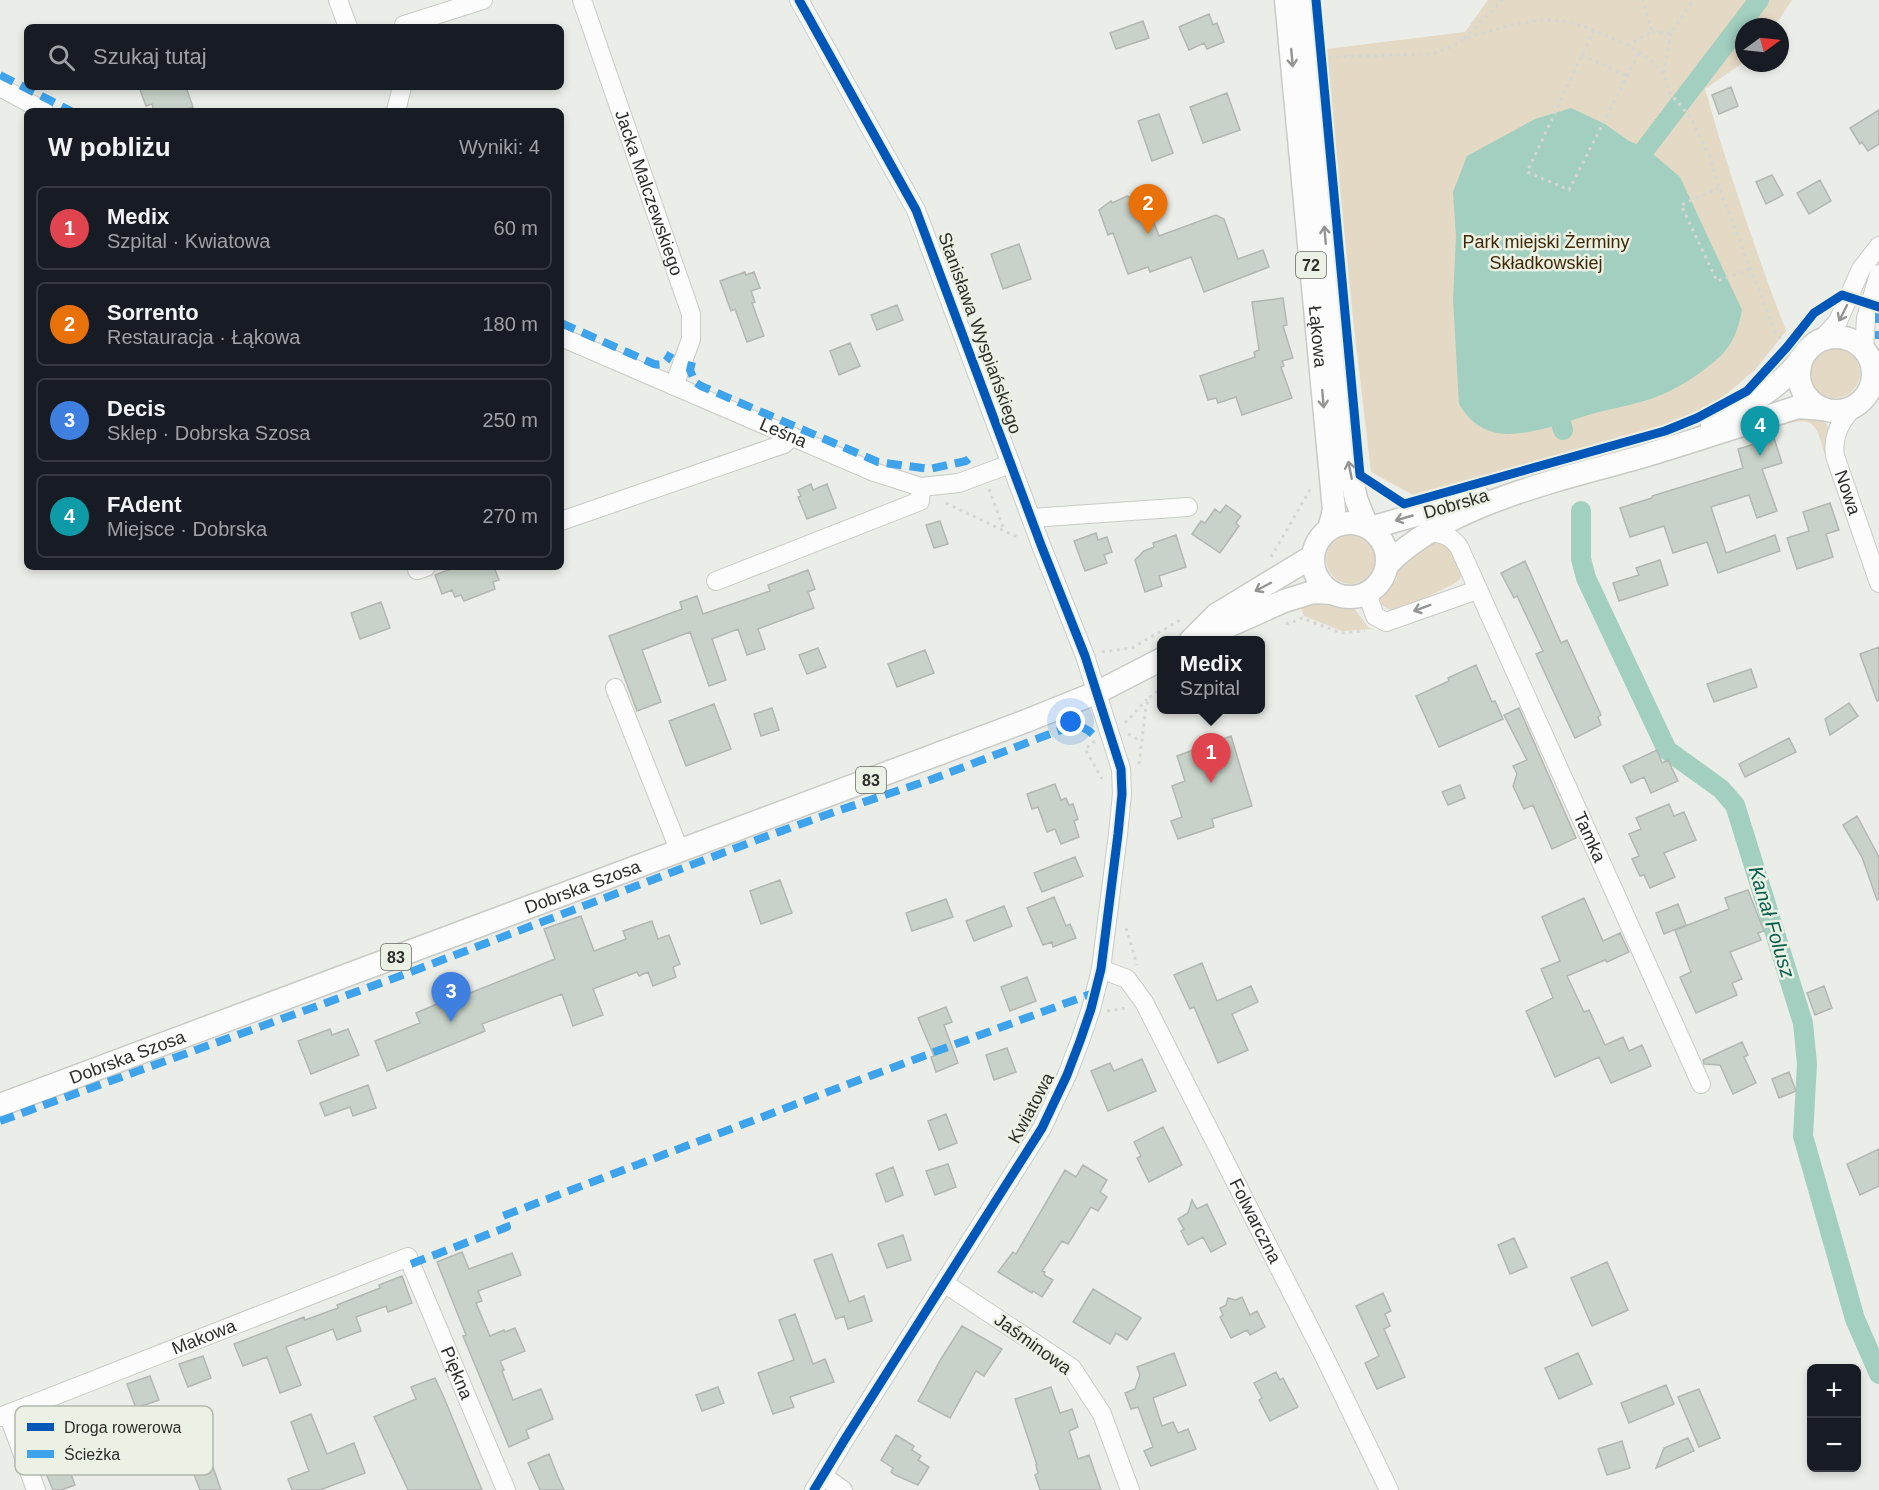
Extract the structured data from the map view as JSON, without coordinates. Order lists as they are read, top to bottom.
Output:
{
  "streets": {
    "main road": [
      "72",
      "Łąkowa",
      "Dobrska",
      "83",
      "Dobrska Szosa"
    ],
    "street": [
      "Jacka Malczewskiego",
      "Stanisława Wyspiańskiego",
      "Leśna",
      "Nowa",
      "Tamka",
      "Kwiatowa",
      "Folwarczna",
      "Makowa",
      "Jaśminowa",
      "Piękna"
    ]
  },
  "crossings": [
    ["Jacka Malczewskiego", "Leśna"],
    ["72", "Łąkowa"],
    ["72", "Dobrska"],
    ["Stanisława Wyspiańskiego", "Leśna"],
    ["Stanisława Wyspiańskiego", "Dobrska Szosa"],
    ["Stanisława Wyspiańskiego", "Kwiatowa"],
    ["Łąkowa", "Dobrska"],
    ["Nowa", "Dobrska"],
    ["Dobrska", "Tamka"],
    ["Dobrska Szosa", "Kwiatowa"],
    ["Kwiatowa", "Folwarczna"],
    ["Kwiatowa", "Jaśminowa"],
    ["Makowa", "Piękna"]
  ],
  "water": ["Kanał Folusz"],
  "parks": ["Park miejski Żerminy Składkowskiej"],
  "legend": ["Droga rowerowa", "Ścieżka"],
  "north": "right",
  "page": {
    "search": "Szukaj tutaj",
    "heading": ["W pobliżu", "Wyniki: 4"],
    "pins": [
      "2",
      "4",
      "1",
      "3"
    ],
    "list": [
      {
        "mark": "1",
        "name": "Medix",
        "note": "Szpital · Kwiatowa",
        "value": "60 m"
      },
      {
        "mark": "2",
        "name": "Sorrento",
        "note": "Restauracja · Łąkowa",
        "value": "180 m"
      },
      {
        "mark": "3",
        "name": "Decis",
        "note": "Sklep · Dobrska Szosa",
        "value": "250 m"
      },
      {
        "mark": "4",
        "name": "FAdent",
        "note": "Miejsce · Dobrska",
        "value": "270 m"
      }
    ],
    "popup": ["Medix", "Szpital"],
    "map_buttons": ["+", "−"]
  }
}
